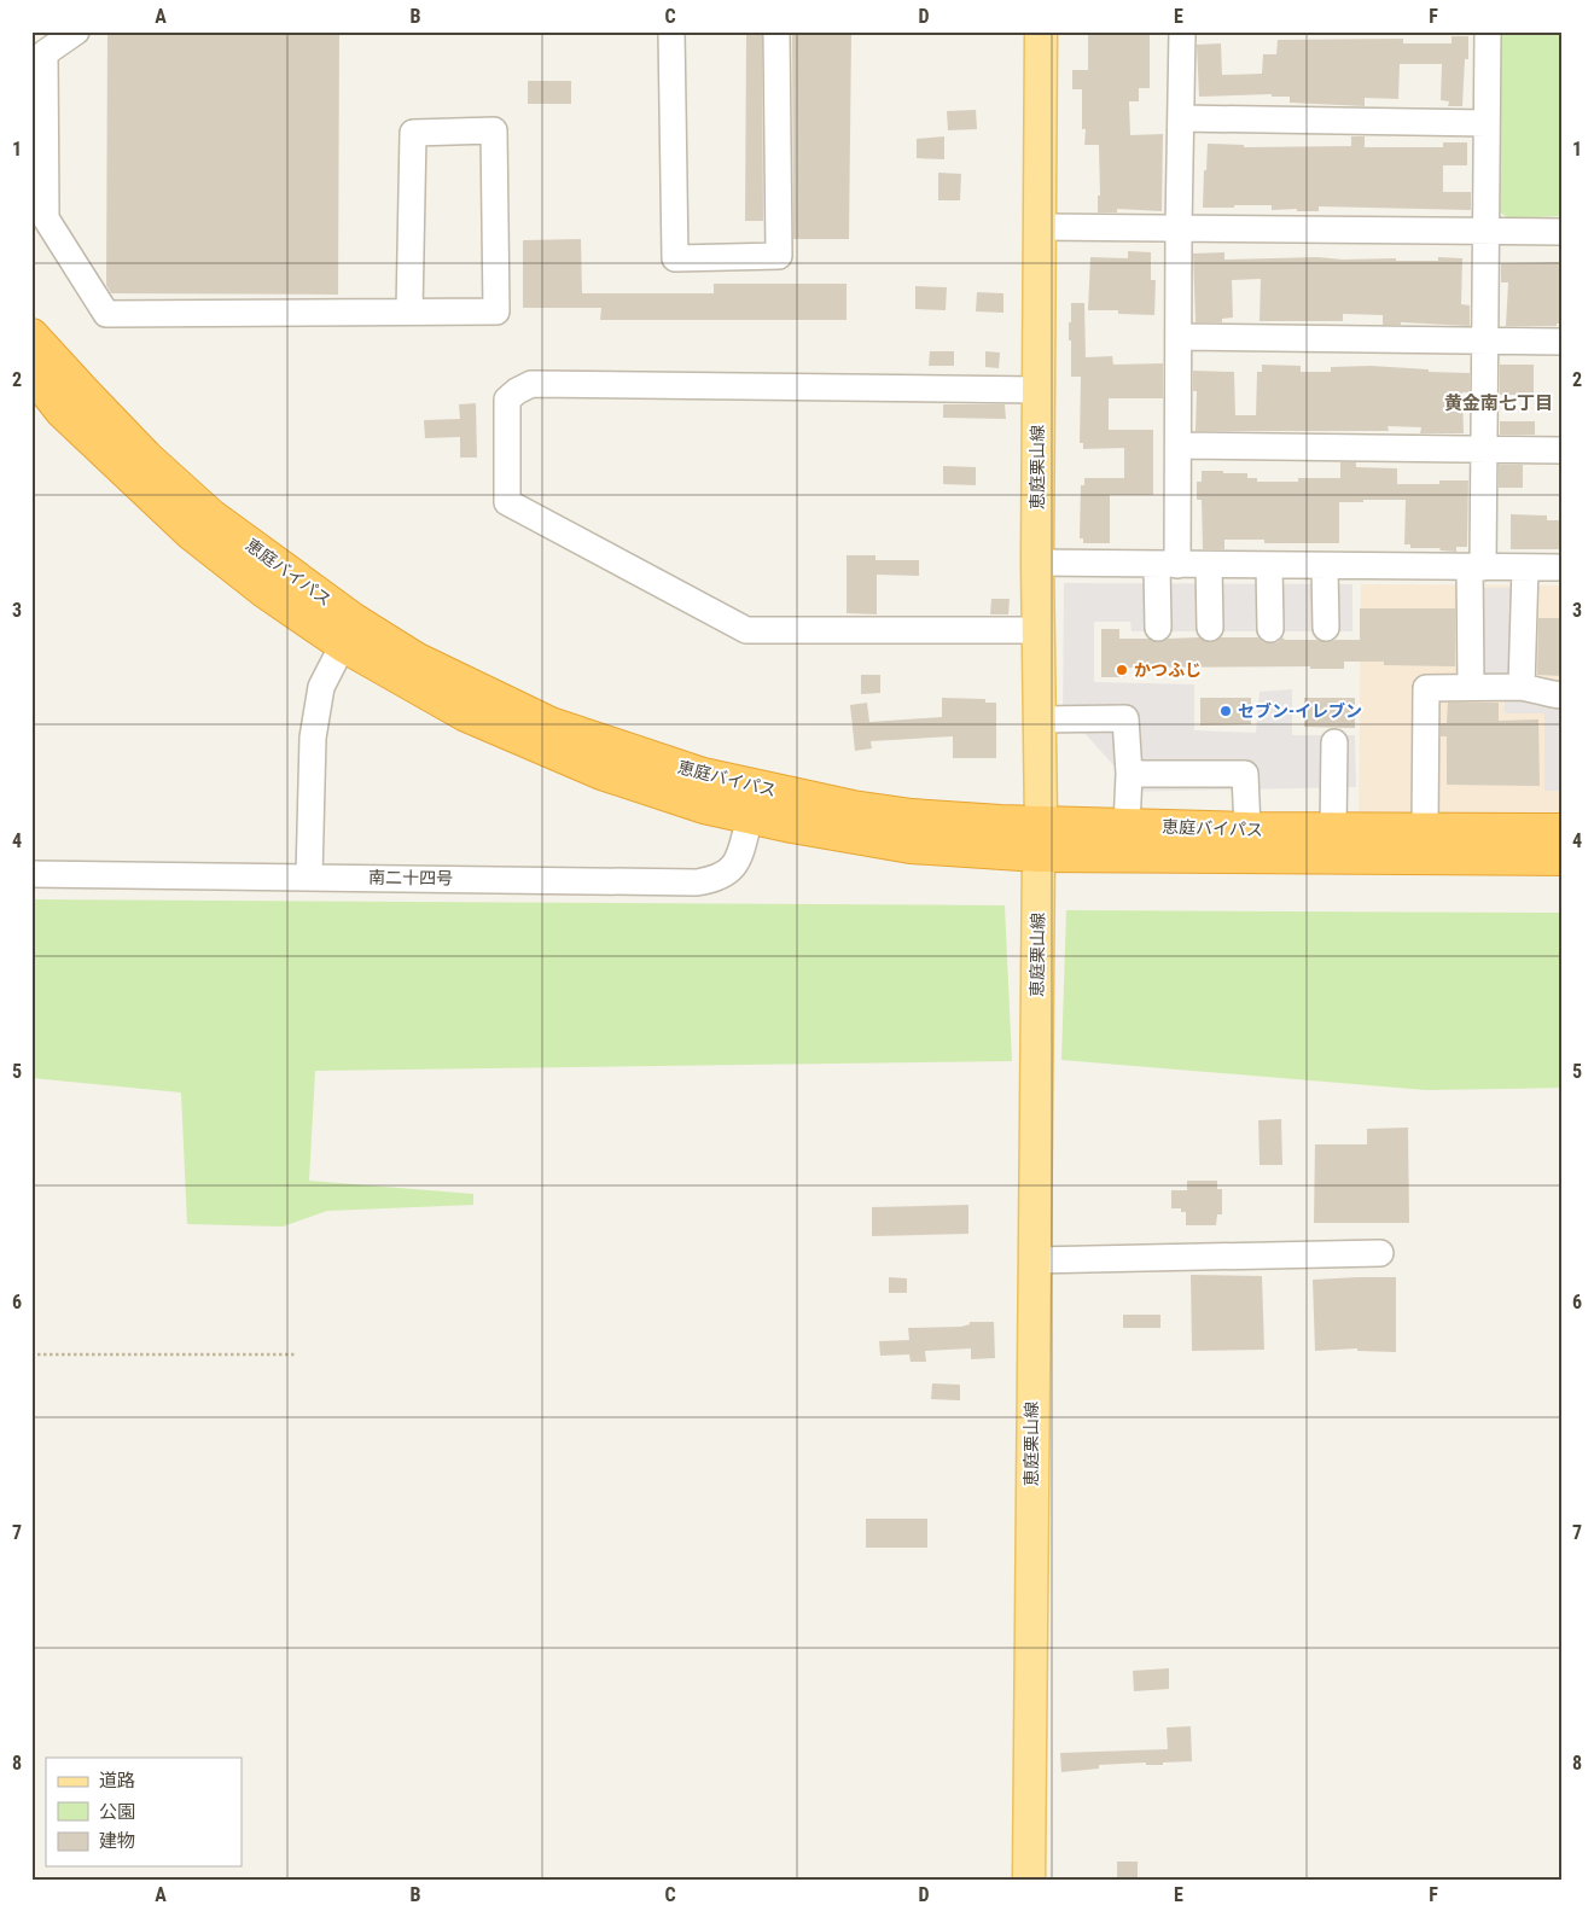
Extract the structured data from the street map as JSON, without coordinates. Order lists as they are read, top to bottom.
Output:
{
  "streets": {
    "highway": ["恵庭バイパス"],
    "main road": ["恵庭栗山線"],
    "street": ["南二十四号"]
  },
  "crossings": [
    ["恵庭栗山線", "恵庭バイパス"],
    ["恵庭バイパス", "南二十四号"]
  ],
  "districts": ["黄金南七丁目"],
  "places": ["かつふじ", "セブン-イレブン"],
  "legend": ["道路", "公園", "建物"],
  "grid": {
    "columns": [
      "A",
      "B",
      "C",
      "D",
      "E",
      "F"
    ],
    "rows": [
      "1",
      "2",
      "3",
      "4",
      "5",
      "6",
      "7",
      "8"
    ]
  }
}
